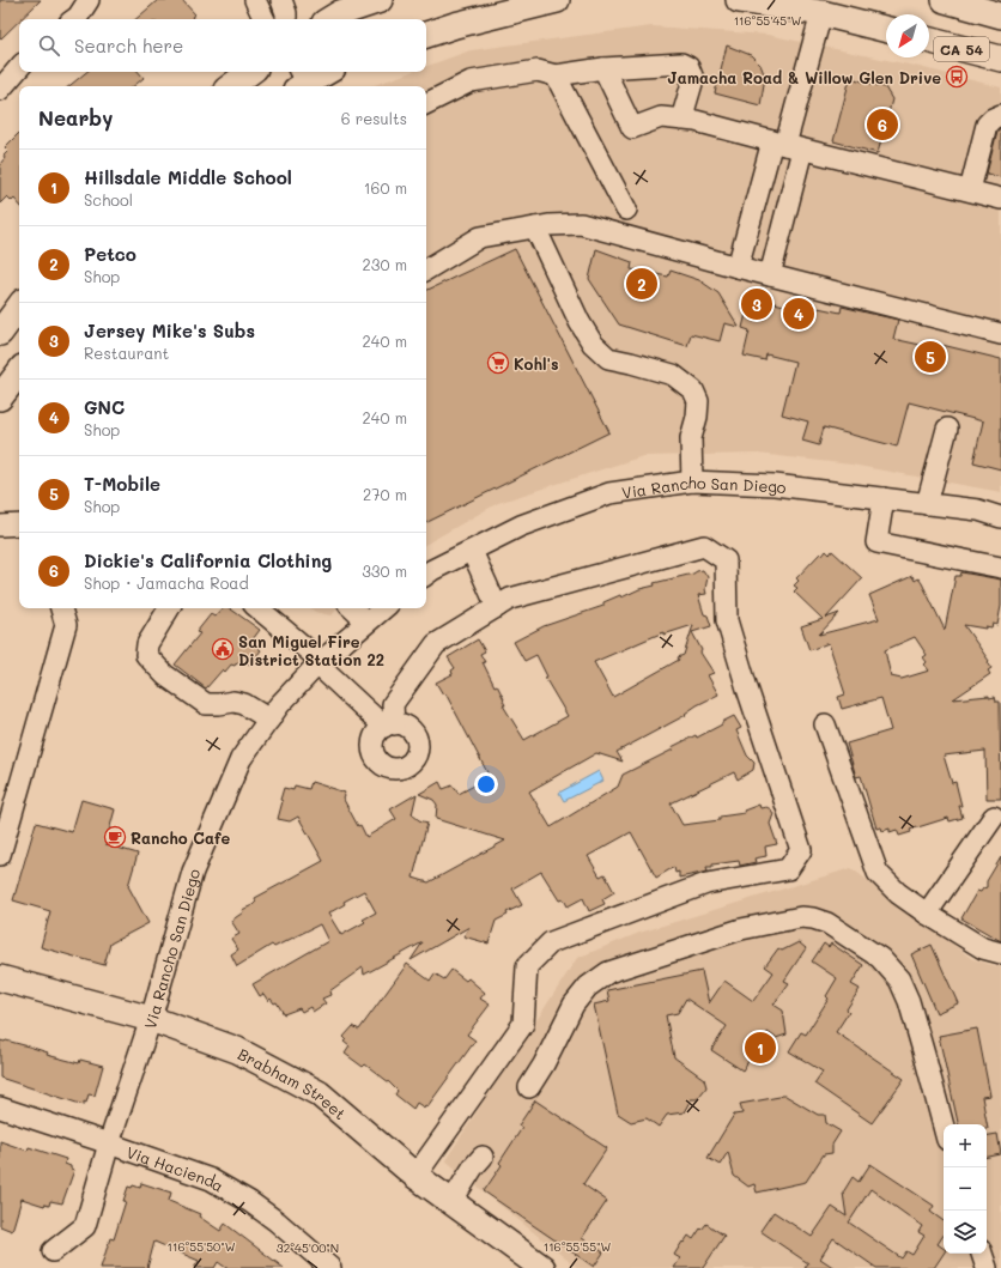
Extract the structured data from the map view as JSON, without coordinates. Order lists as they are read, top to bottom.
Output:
{
  "streets": {
    "main road": ["CA 54", "Brabham Street"],
    "street": ["Via Rancho San Diego", "Via Hacienda"]
  },
  "crossings": [
    ["Via Rancho San Diego", "Brabham Street"],
    ["Via Rancho San Diego", "Via Hacienda"]
  ],
  "places": {
    "bus stop": ["Jamacha Road & Willow Glen Drive"],
    "supermarket": ["Kohl's"],
    "public building": ["San Miguel Fire District Station 22"],
    "cafe": ["Rancho Cafe"]
  },
  "north": "bottom left",
  "page": {
    "search": "Search here",
    "heading": ["Nearby", "6 results"],
    "pins": [
      "6",
      "2",
      "3",
      "4",
      "5",
      "1"
    ],
    "list": [
      {
        "mark": "1",
        "name": "Hillsdale Middle School",
        "note": "School",
        "value": "160 m"
      },
      {
        "mark": "2",
        "name": "Petco",
        "note": "Shop",
        "value": "230 m"
      },
      {
        "mark": "3",
        "name": "Jersey Mike's Subs",
        "note": "Restaurant",
        "value": "240 m"
      },
      {
        "mark": "4",
        "name": "GNC",
        "note": "Shop",
        "value": "240 m"
      },
      {
        "mark": "5",
        "name": "T-Mobile",
        "note": "Shop",
        "value": "270 m"
      },
      {
        "mark": "6",
        "name": "Dickie's California Clothing",
        "note": "Shop · Jamacha Road",
        "value": "330 m"
      }
    ],
    "map_buttons": ["+", "−"]
  },
  "coordinates": [
    "116°55'45\"W",
    "116°55'50\"W",
    "116°55'55\"W",
    "32°45'00\"N"
  ]
}
